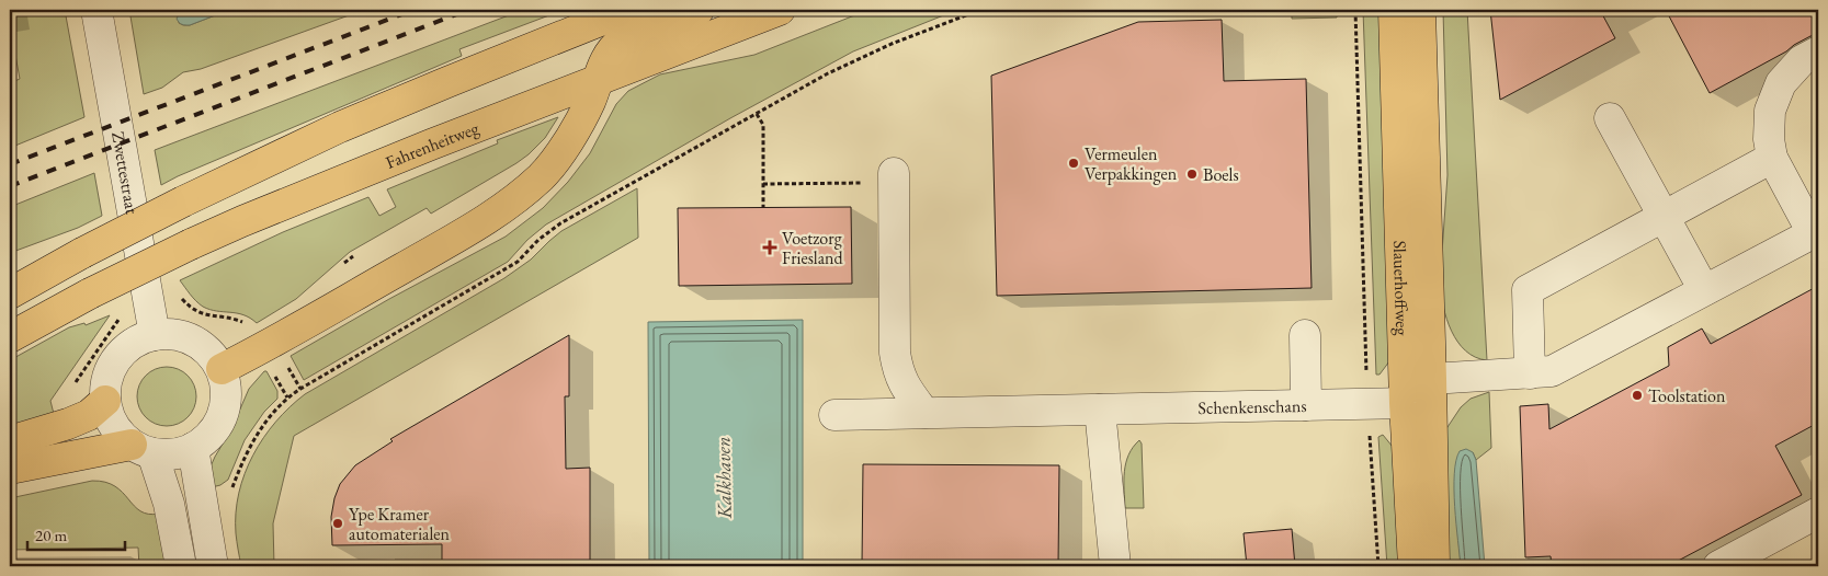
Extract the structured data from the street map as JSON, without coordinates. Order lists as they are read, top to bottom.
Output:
{
  "streets": {
    "main road": ["Fahrenheitweg", "Slauerhoffweg"],
    "street": ["Zwettestraat", "Schenkenschans"]
  },
  "crossings": [
    ["Slauerhoffweg", "Schenkenschans"]
  ],
  "water": ["Kalkhaven"],
  "places": {
    "other": [
      "Vermeulen Verpakkingen",
      "Boels",
      "Toolstation",
      "Ype Kramer automaterialen"
    ],
    "health": ["Voetzorg Friesland"]
  },
  "scale_bar": "20 m"
}
